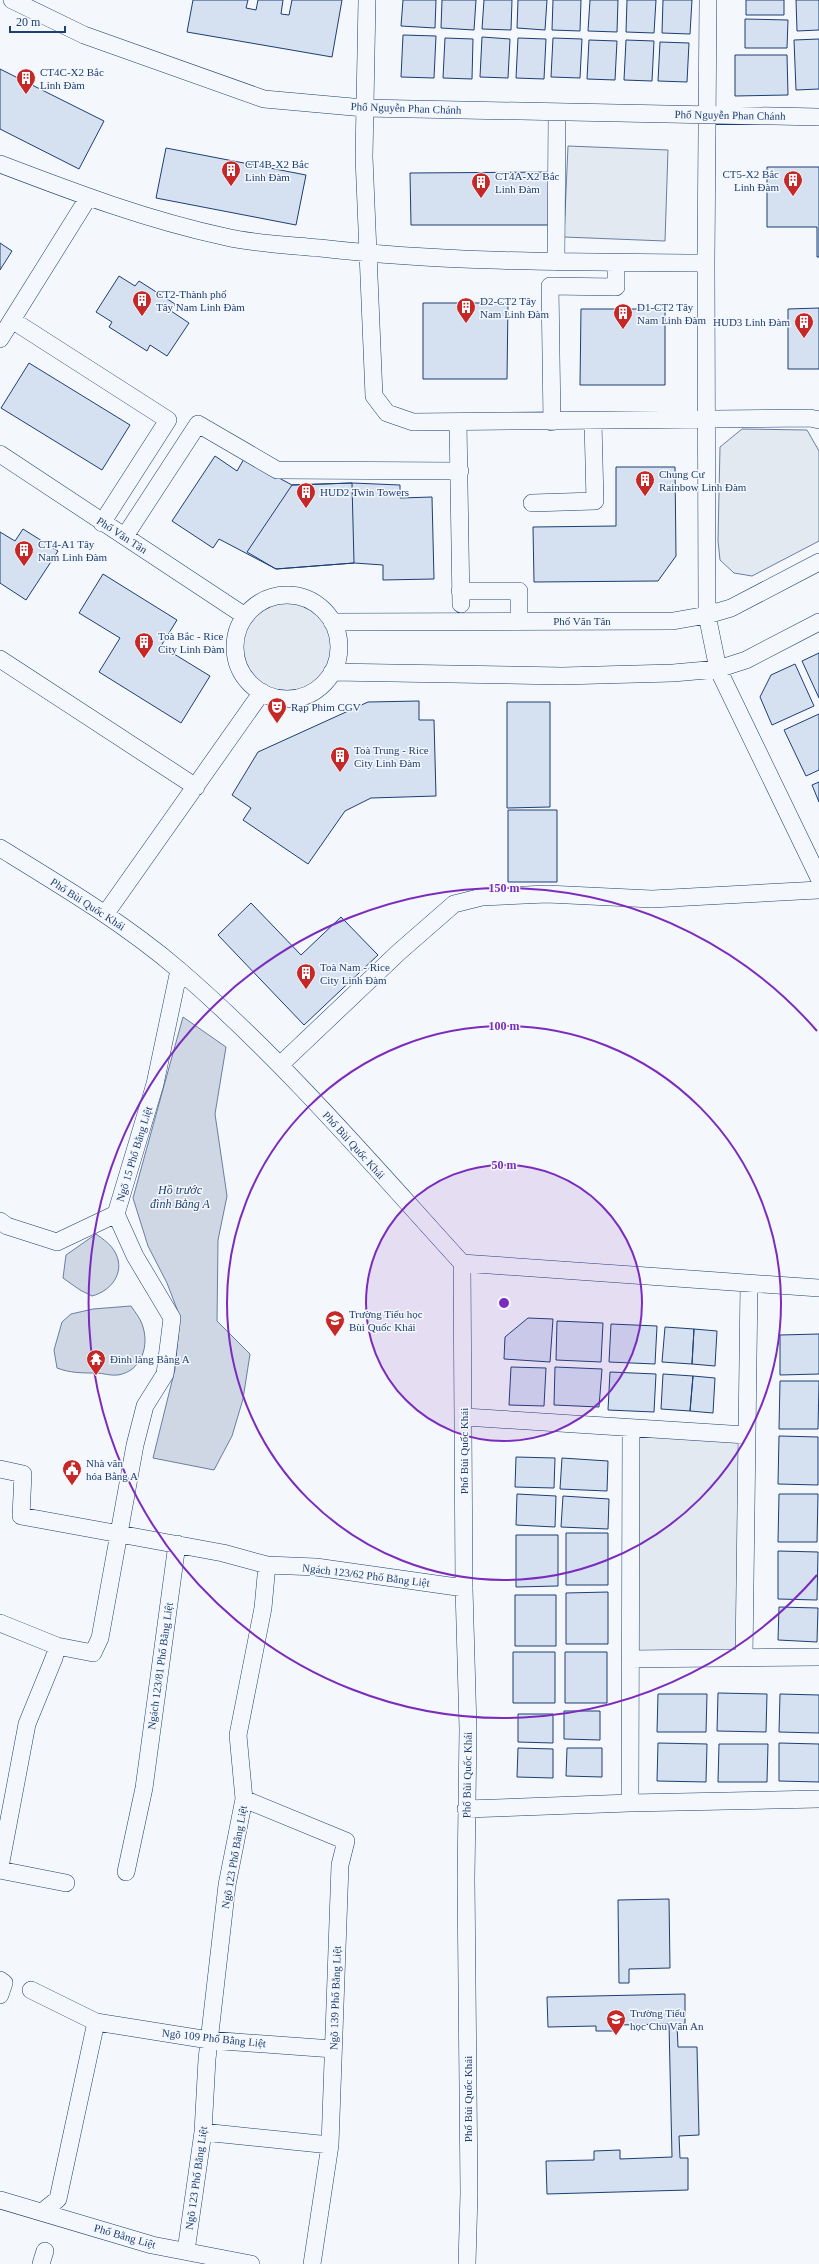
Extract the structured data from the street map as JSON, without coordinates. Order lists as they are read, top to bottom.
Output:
{
  "streets": {
    "street": [
      "Phố Nguyễn Phan Chánh",
      "Phố Văn Tân",
      "Phố Bùi Quốc Khái",
      "Ngõ 15 Phố Bằng Liệt",
      "Ngách 123/62 Phố Bằng Liệt",
      "Ngách 123/81 Phố Bằng Liệt",
      "Ngõ 123 Phố Bằng Liệt",
      "Ngõ 139 Phố Bằng Liệt",
      "Ngõ 109 Phố Bằng Liệt",
      "Phố Bằng Liệt"
    ]
  },
  "crossings": [
    ["Phố Bùi Quốc Khái", "Ngõ 15 Phố Bằng Liệt"],
    ["Phố Bùi Quốc Khái", "Ngách 123/62 Phố Bằng Liệt"],
    ["Ngách 123/62 Phố Bằng Liệt", "Ngõ 123 Phố Bằng Liệt"],
    ["Ngõ 123 Phố Bằng Liệt", "Ngõ 139 Phố Bằng Liệt"],
    ["Ngõ 123 Phố Bằng Liệt", "Ngõ 109 Phố Bằng Liệt"],
    ["Ngõ 123 Phố Bằng Liệt", "Phố Bằng Liệt"],
    ["Ngõ 139 Phố Bằng Liệt", "Ngõ 109 Phố Bằng Liệt"]
  ],
  "water": ["Hồ trước đình Bằng A"],
  "places": {
    "building": [
      "CT4C-X2 Bắc Linh Đàm",
      "CT4B-X2 Bắc Linh Đàm",
      "CT5-X2 Bắc Linh Đàm",
      "CT4A-X2 Bắc Linh Đàm",
      "CT2-Thành phố Tây Nam Linh Đàm",
      "D2-CT2 Tây Nam Linh Đàm",
      "D1-CT2 Tây Nam Linh Đàm",
      "HUD3 Linh Đàm",
      "Chung Cư Rainbow Linh Đàm",
      "HUD2 Twin Towers",
      "CT4-A1 Tây Nam Linh Đàm",
      "Toà Bắc - Rice City Linh Đàm",
      "Toà Trung - Rice City Linh Đàm",
      "Toà Nam - Rice City Linh Đàm"
    ],
    "theatre": ["Rạp Phim CGV"],
    "school or university": ["Trường Tiểu học Bùi Quốc Khái", "Trường Tiểu học Chu Văn An"],
    "temple": ["Đình làng Bằng A"],
    "public building": ["Nhà văn hóa Bằng A"]
  },
  "scale_bar": "20 m",
  "rings": ["150 m", "100 m", "50 m"]
}
